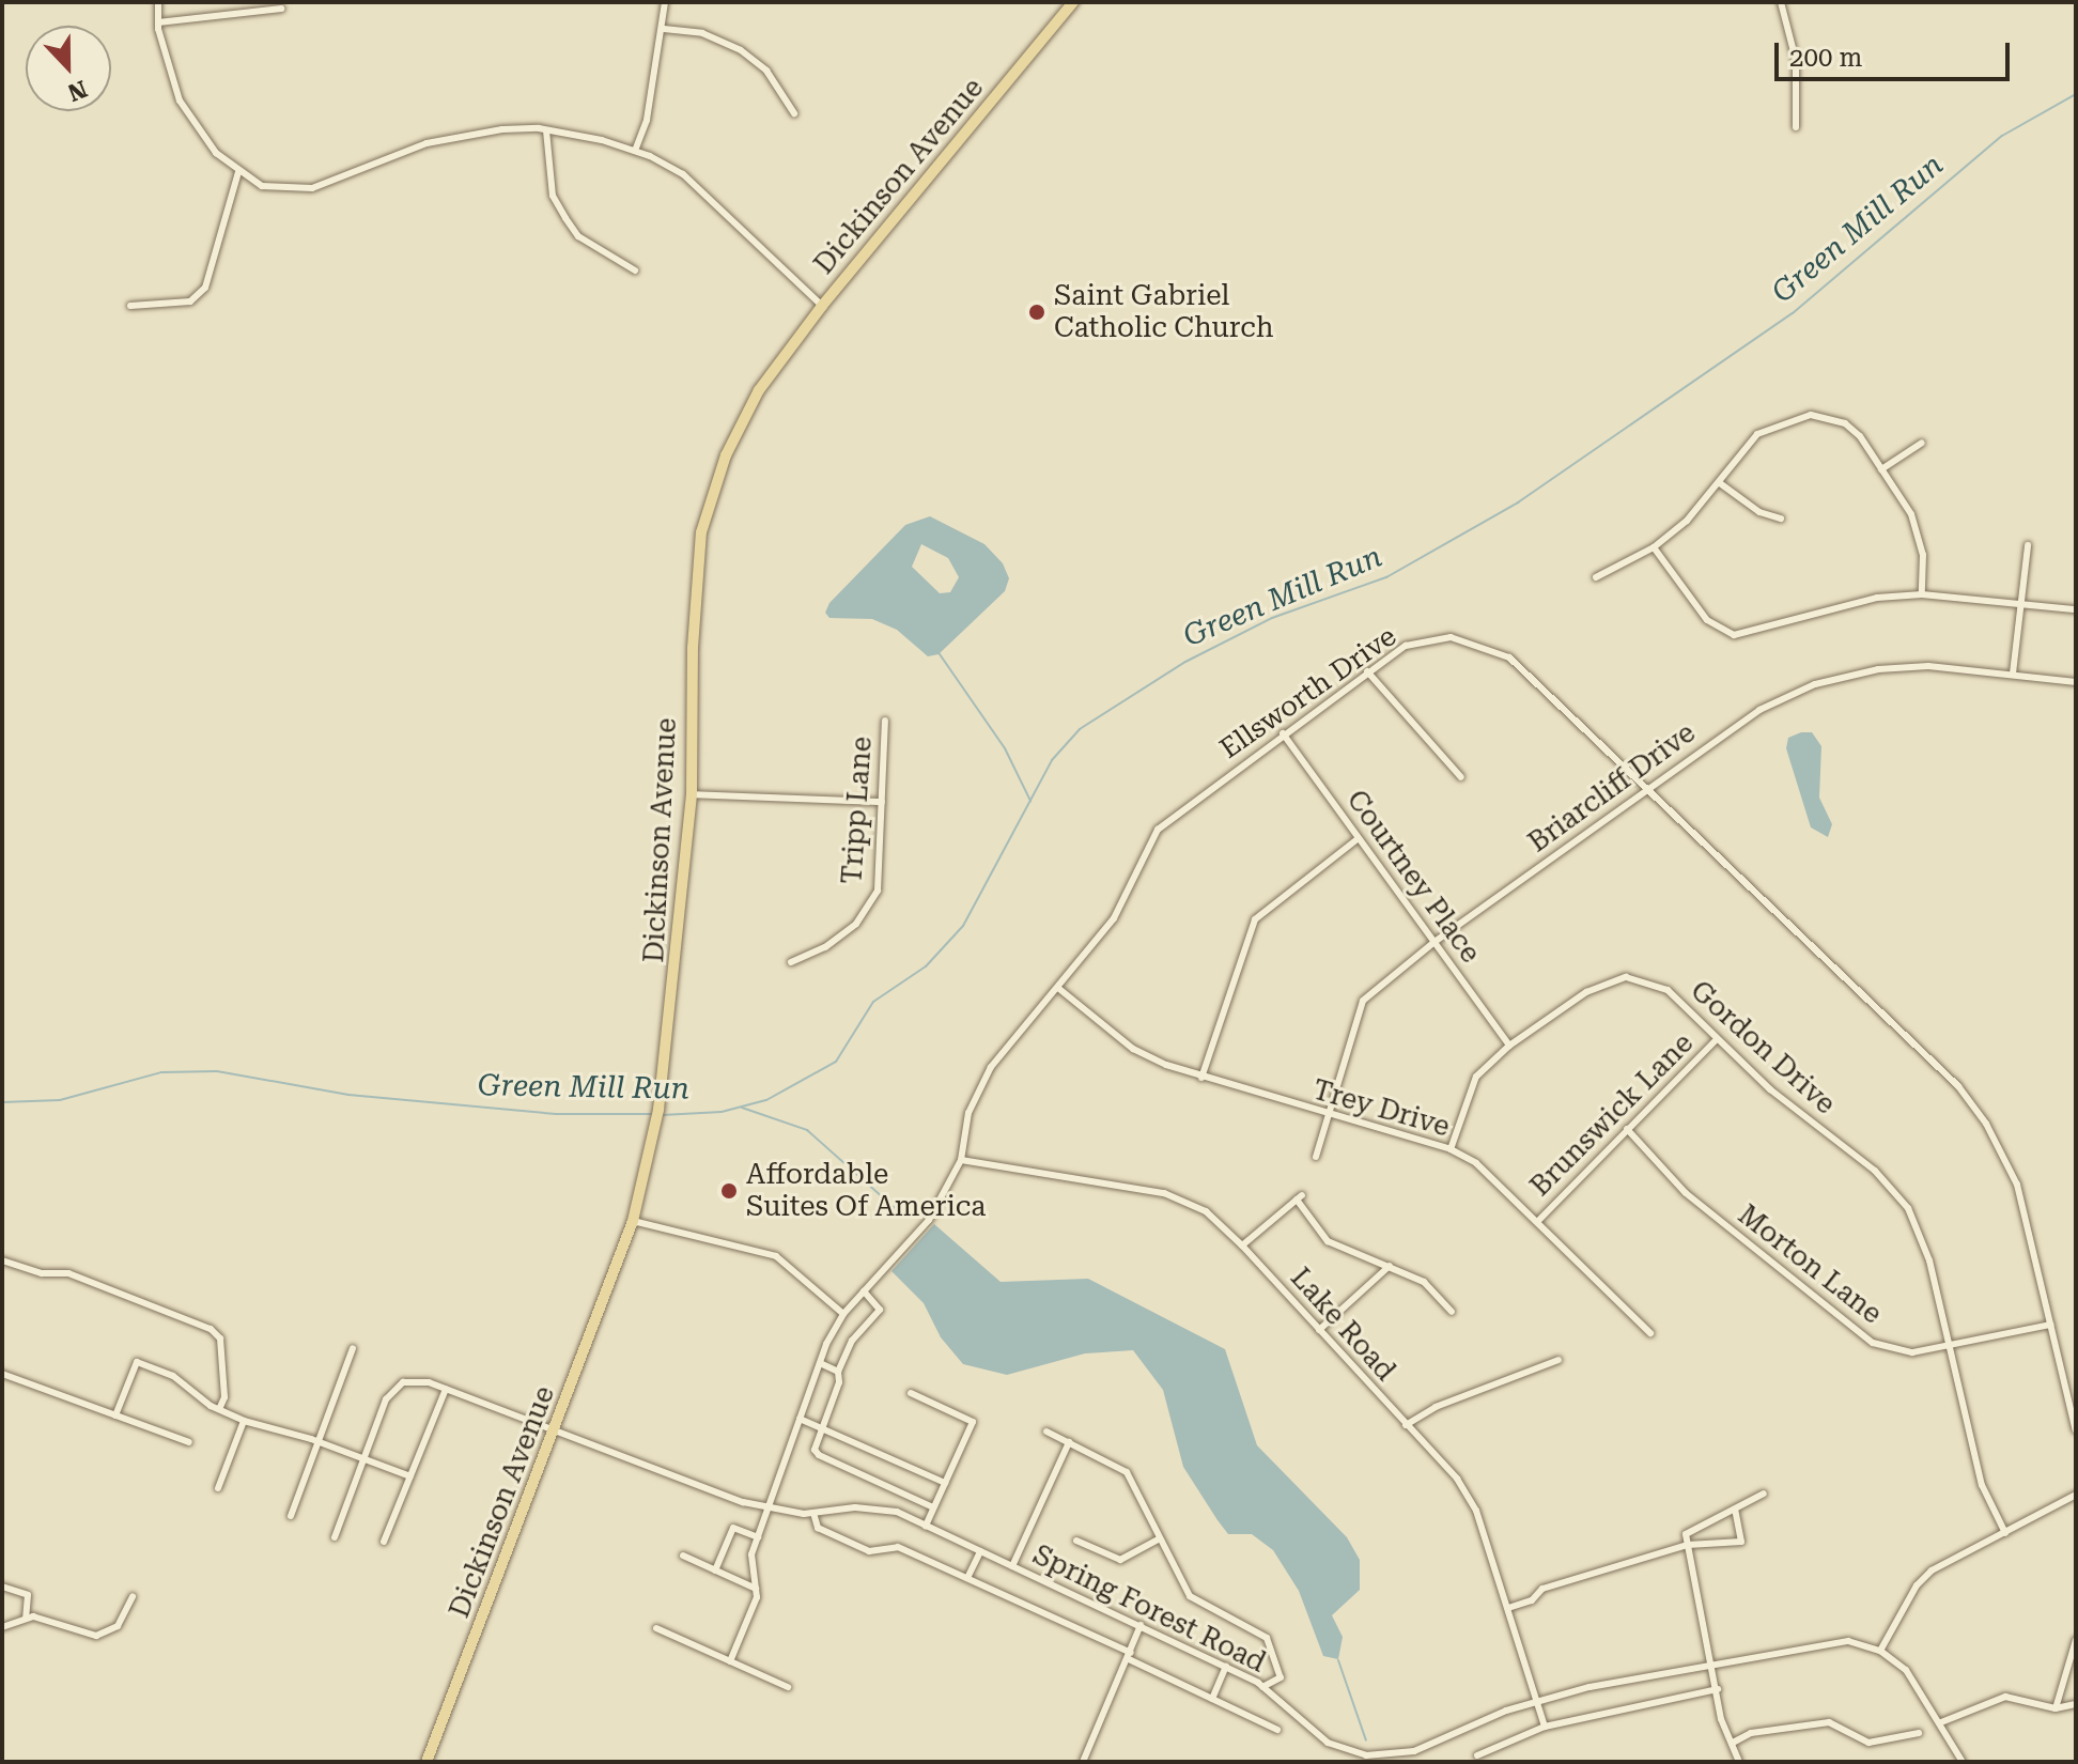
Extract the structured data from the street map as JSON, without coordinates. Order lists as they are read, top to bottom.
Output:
{
  "streets": {
    "main road": ["Dickinson Avenue"],
    "street": [
      "Ellsworth Drive",
      "Briarcliff Drive",
      "Tripp Lane",
      "Courtney Place",
      "Gordon Drive",
      "Trey Drive",
      "Brunswick Lane",
      "Morton Lane",
      "Lake Road",
      "Spring Forest Road"
    ]
  },
  "crossings": [
    ["Dickinson Avenue", "Spring Forest Road"],
    ["Ellsworth Drive", "Briarcliff Drive"],
    ["Ellsworth Drive", "Courtney Place"],
    ["Ellsworth Drive", "Trey Drive"],
    ["Ellsworth Drive", "Morton Lane"],
    ["Ellsworth Drive", "Lake Road"],
    ["Ellsworth Drive", "Spring Forest Road"],
    ["Briarcliff Drive", "Courtney Place"],
    ["Briarcliff Drive", "Trey Drive"],
    ["Courtney Place", "Gordon Drive"],
    ["Gordon Drive", "Trey Drive"],
    ["Gordon Drive", "Brunswick Lane"],
    ["Gordon Drive", "Morton Lane"],
    ["Trey Drive", "Brunswick Lane"],
    ["Brunswick Lane", "Morton Lane"],
    ["Lake Road", "Spring Forest Road"]
  ],
  "water": ["Green Mill Run"],
  "places": ["Saint Gabriel Catholic Church", "Affordable Suites Of America"],
  "scale_bar": "200 m",
  "north": "bottom"
}
